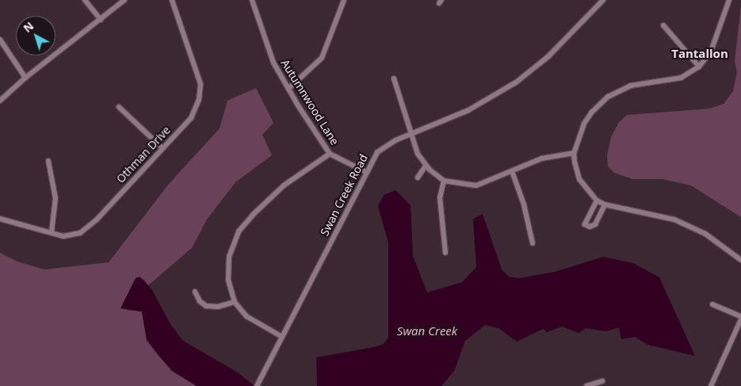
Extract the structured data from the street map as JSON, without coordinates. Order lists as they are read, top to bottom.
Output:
{
  "streets": {
    "street": ["Autumnwood Lane", "Othman Drive", "Swan Creek Road"]
  },
  "crossings": [
    ["Autumnwood Lane", "Swan Creek Road"]
  ],
  "districts": ["Tantallon"],
  "water": ["Swan Creek"],
  "north": "top left"
}
